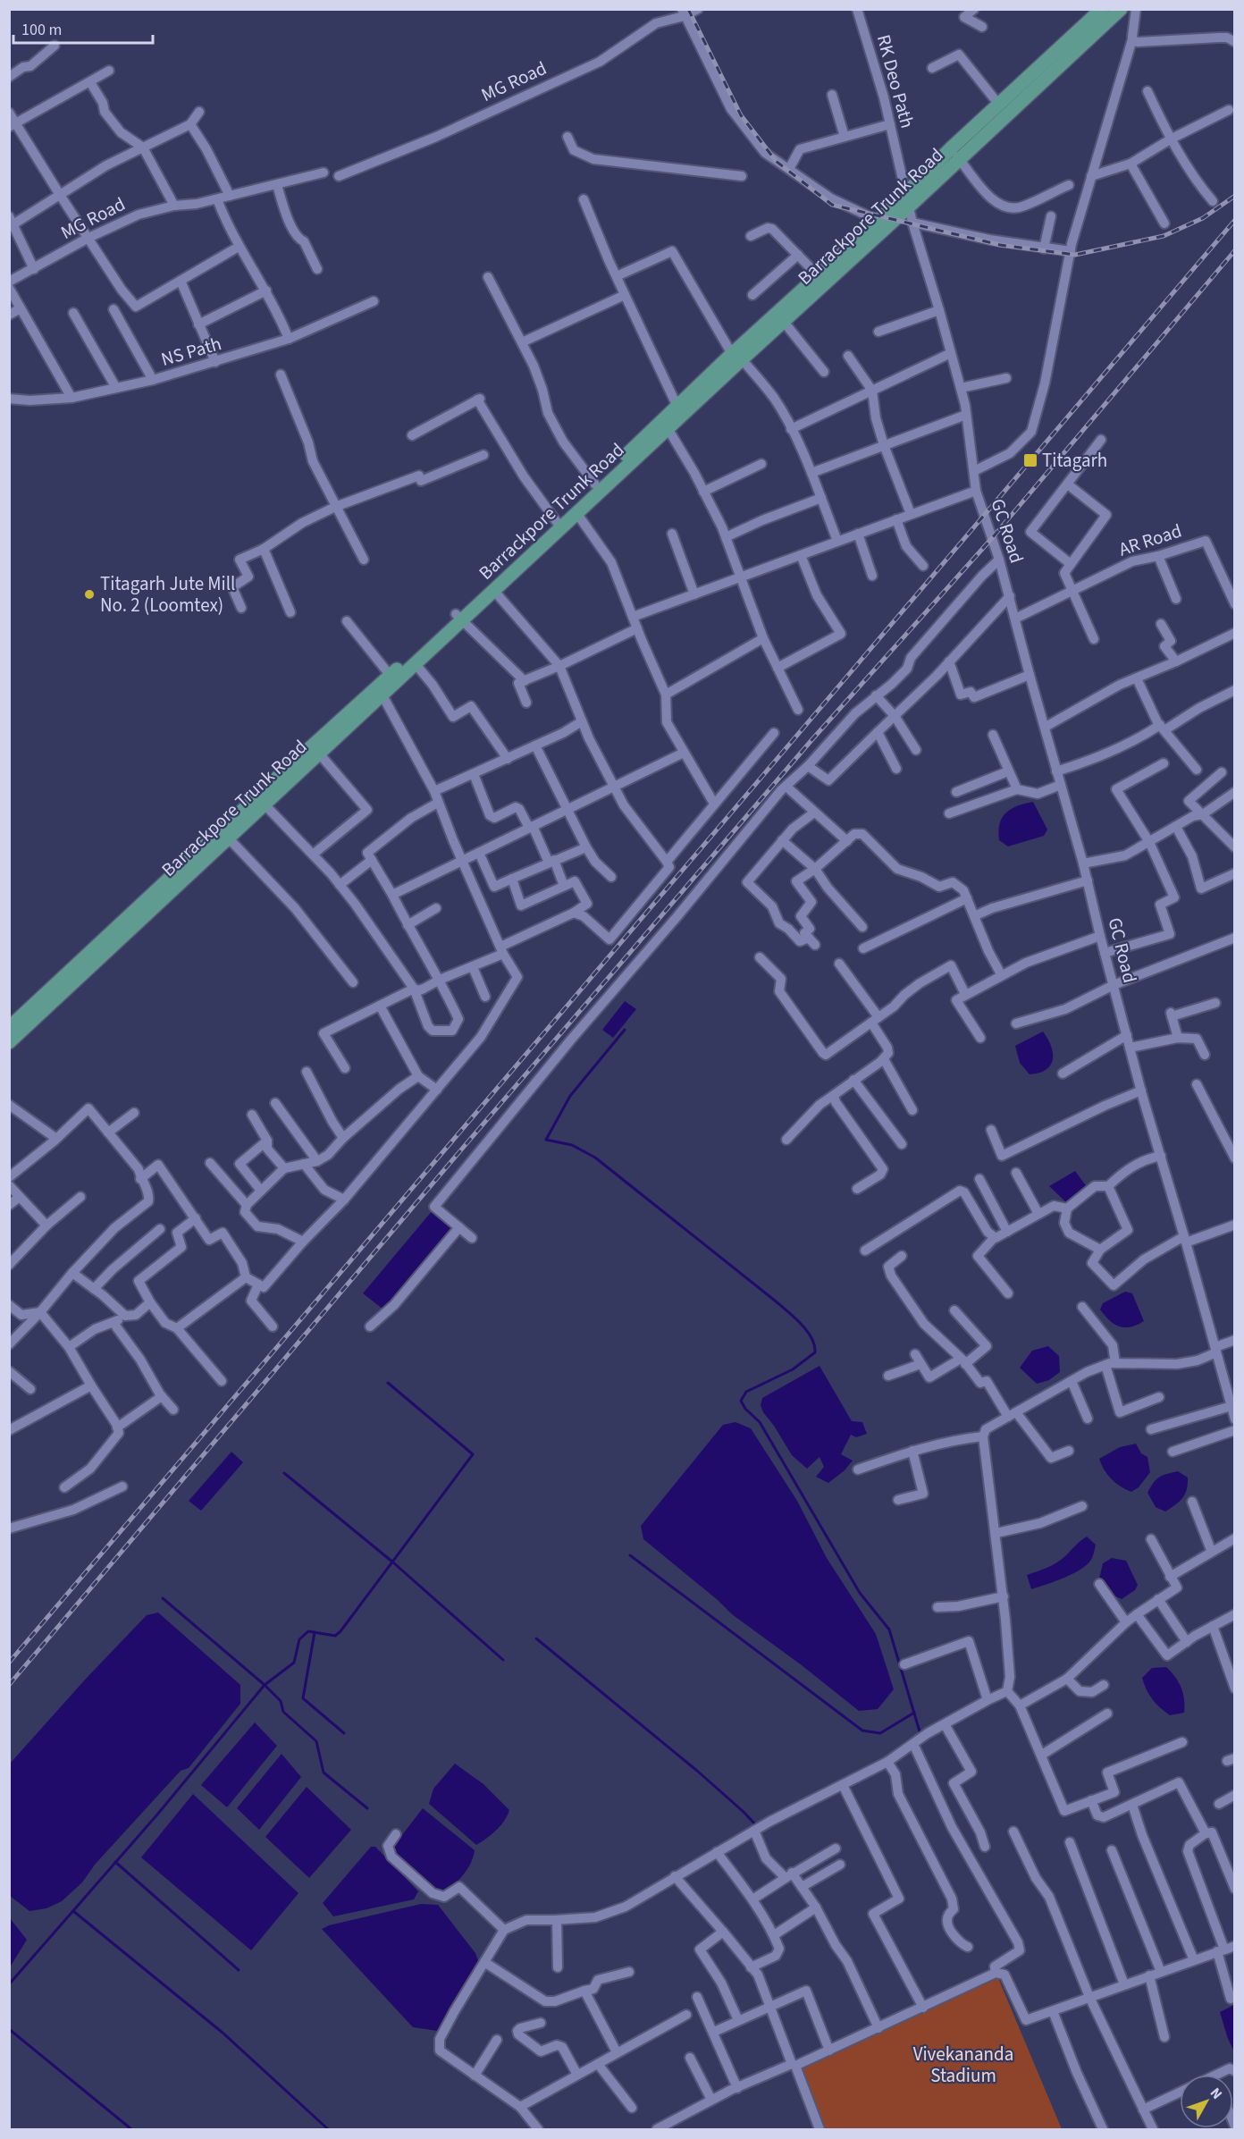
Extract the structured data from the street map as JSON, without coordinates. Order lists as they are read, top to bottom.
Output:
{
  "streets": {
    "main road": ["Barrackpore Trunk Road"],
    "street": [
      "MG Road",
      "RK Deo Path",
      "NS Path",
      "GC Road",
      "AR Road"
    ]
  },
  "crossings": [
    ["RK Deo Path", "Barrackpore Trunk Road"],
    ["RK Deo Path", "GC Road"],
    ["GC Road", "AR Road"]
  ],
  "parks": ["Vivekananda Stadium"],
  "places": {
    "transit": ["Titagarh"],
    "other": ["Titagarh Jute Mill No. 2 (Loomtex)"]
  },
  "scale_bar": "100 m",
  "north": "top right"
}
